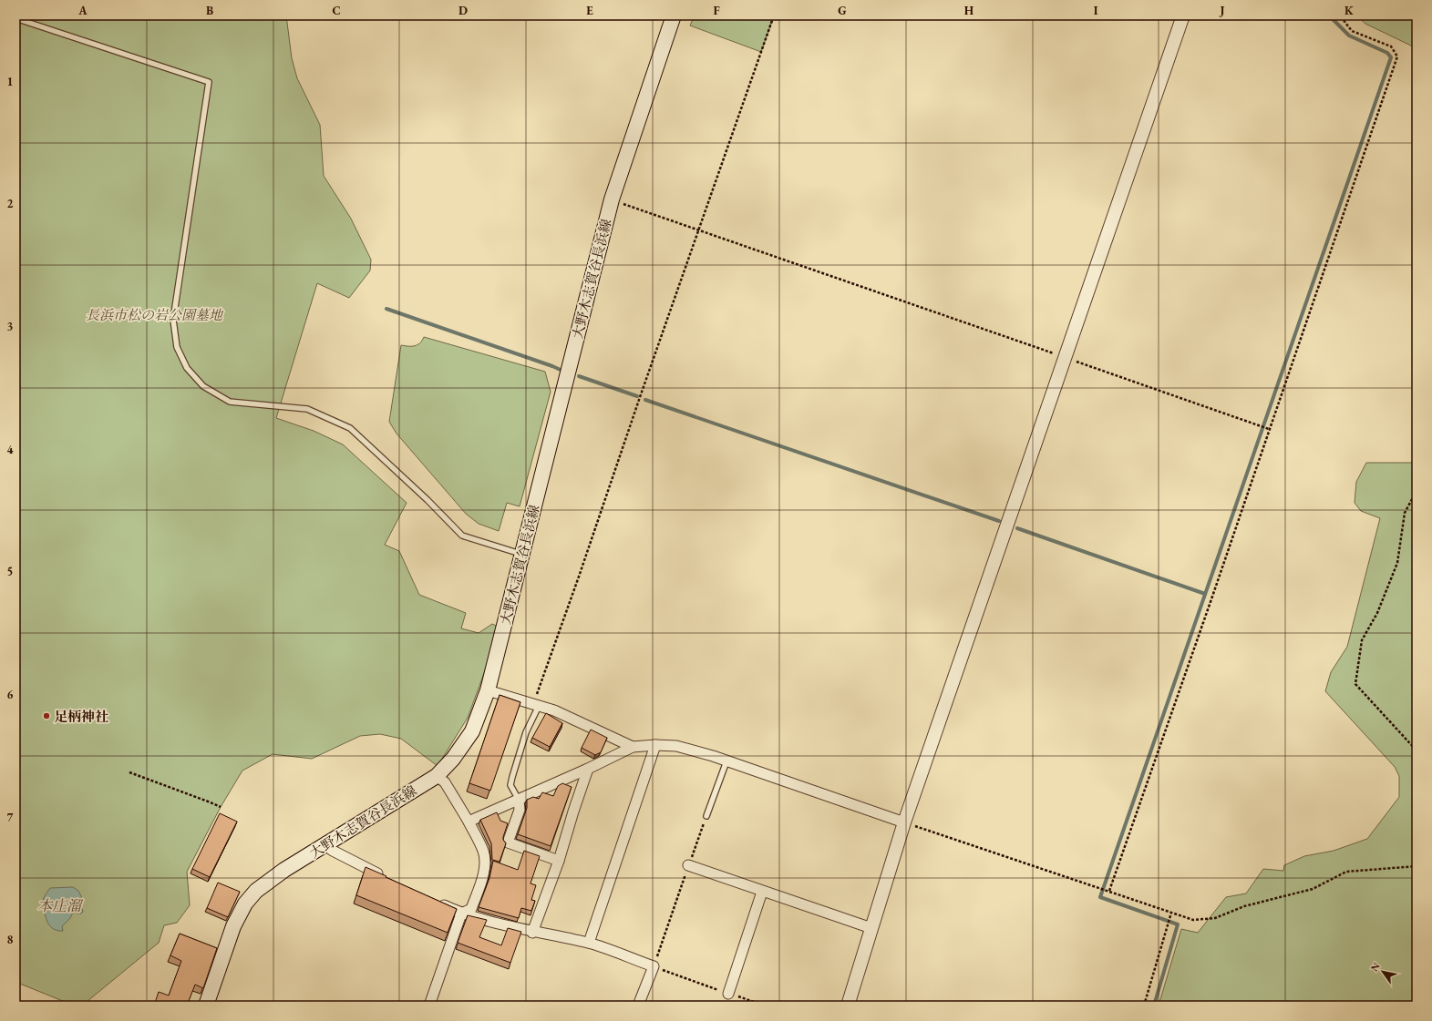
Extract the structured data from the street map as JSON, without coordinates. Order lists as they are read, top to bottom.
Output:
{
  "streets": {
    "main road": ["大野木志賀谷長浜線"]
  },
  "water": ["本庄溜"],
  "parks": ["長浜市松の岩公園墓地"],
  "places": ["足柄神社"],
  "north": "top left",
  "grid": {
    "columns": [
      "A",
      "B",
      "C",
      "D",
      "E",
      "F",
      "G",
      "H",
      "I",
      "J",
      "K"
    ],
    "rows": [
      "1",
      "2",
      "3",
      "4",
      "5",
      "6",
      "7",
      "8"
    ]
  }
}
